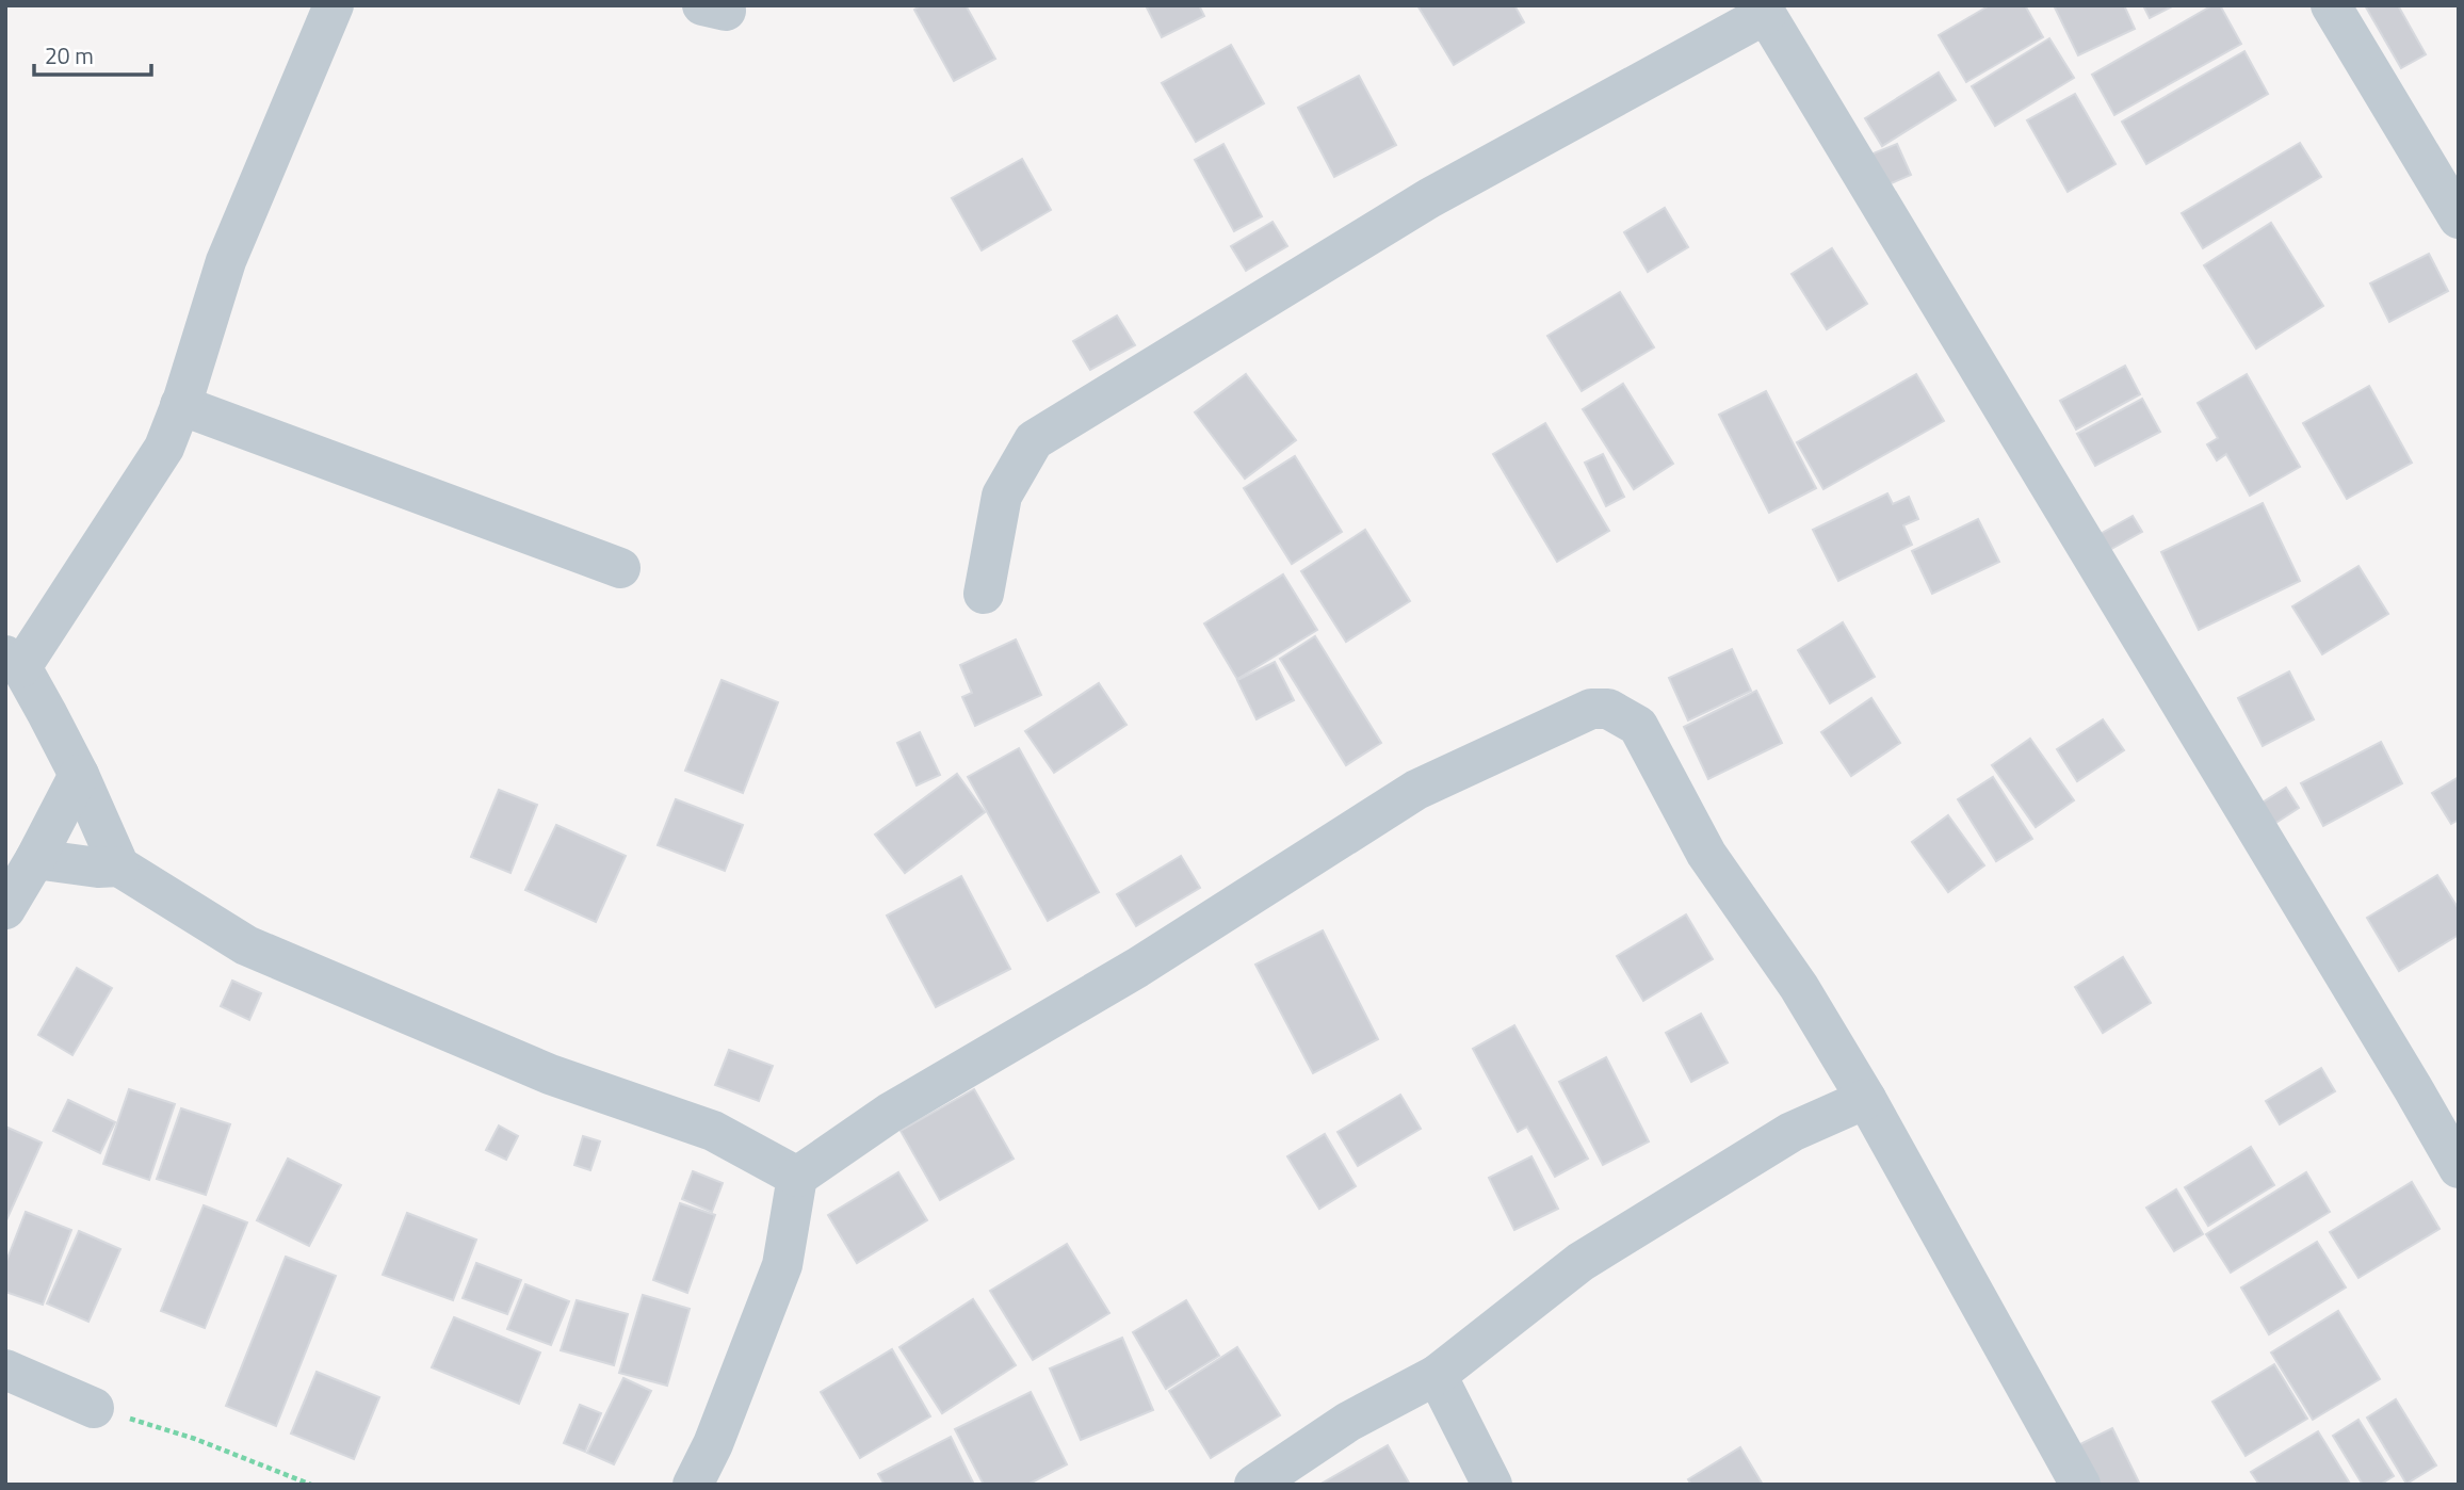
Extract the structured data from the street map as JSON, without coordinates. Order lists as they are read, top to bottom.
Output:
{
  "scale_bar": "20 m"
}
